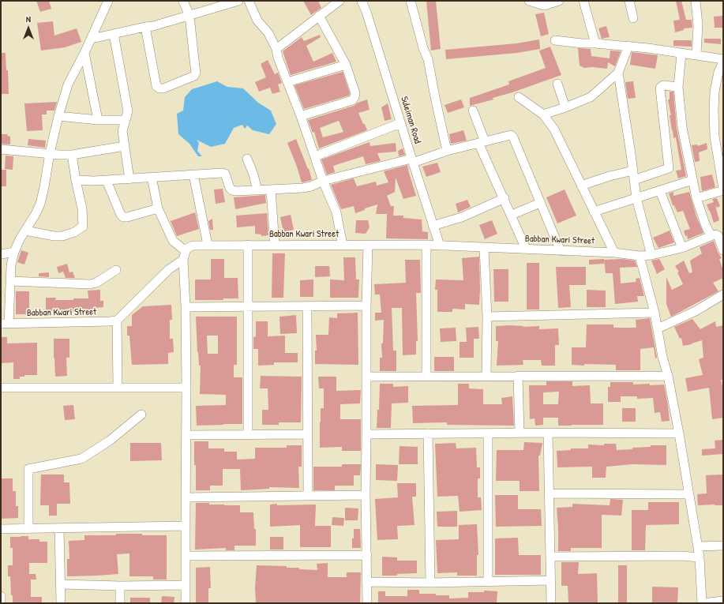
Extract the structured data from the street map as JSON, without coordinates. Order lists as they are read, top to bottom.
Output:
{
  "streets": {
    "street": ["Suleiman Road", "Babban Kwari Street"]
  },
  "crossings": [
    ["Suleiman Road", "Babban Kwari Street"]
  ],
  "north": "top"
}
